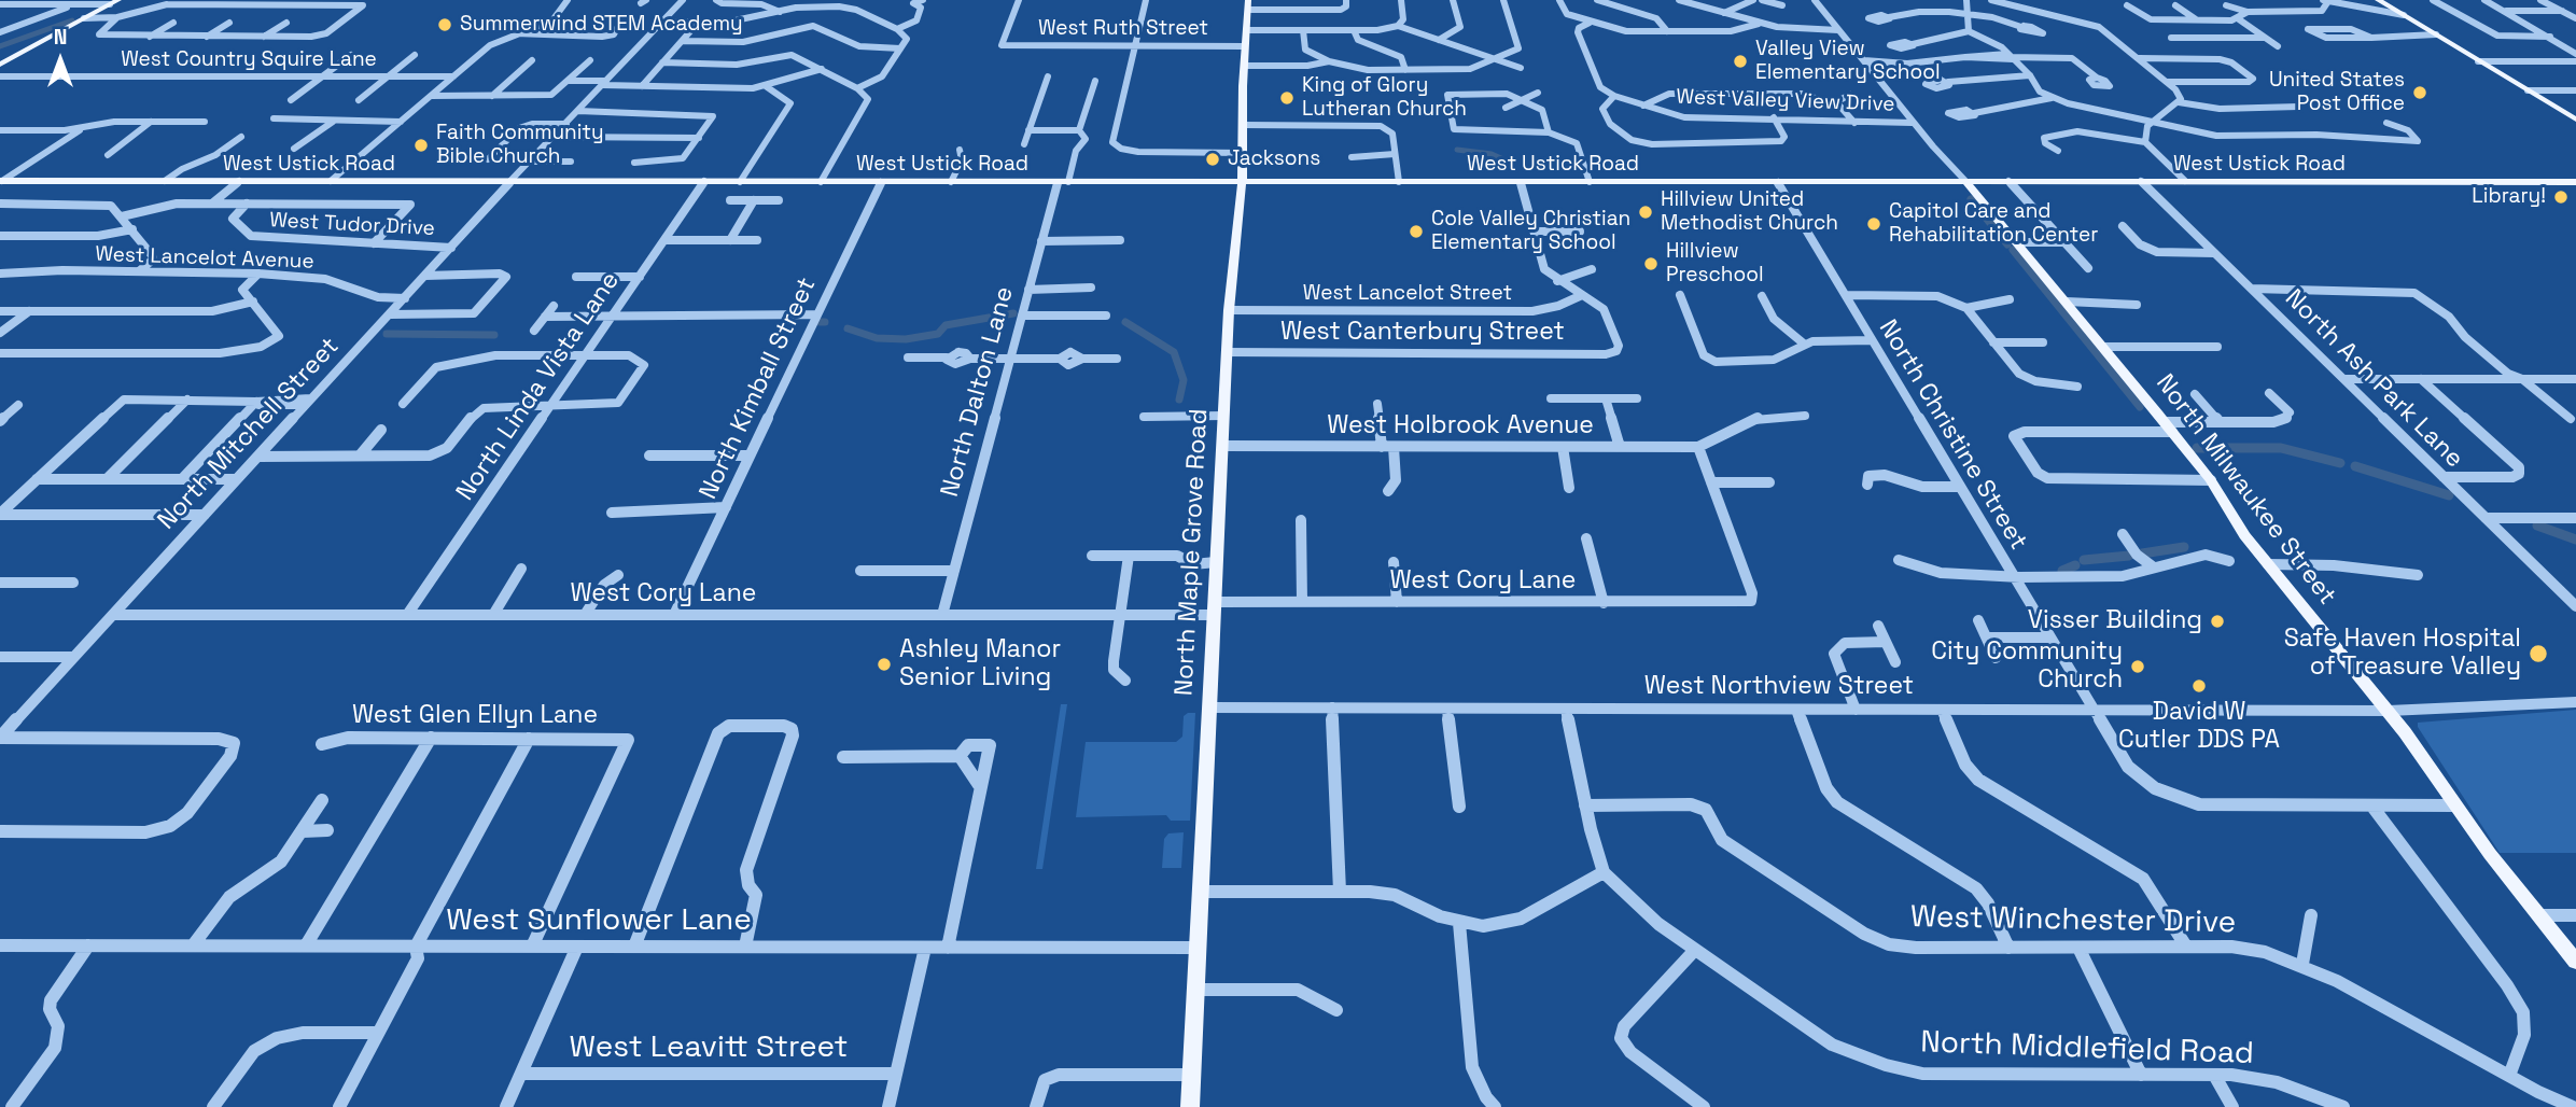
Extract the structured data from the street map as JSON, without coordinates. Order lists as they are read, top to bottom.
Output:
{
  "streets": {
    "main road": ["West Ustick Road", "North Milwaukee Street", "North Maple Grove Road"],
    "street": [
      "West Ruth Street",
      "West Country Squire Lane",
      "West Valley View Drive",
      "West Tudor Drive",
      "West Lancelot Avenue",
      "West Lancelot Street",
      "West Canterbury Street",
      "North Ash Park Lane",
      "North Linda Vista Lane",
      "North Kimball Street",
      "North Dalton Lane",
      "West Holbrook Avenue",
      "North Mitchell Street",
      "North Christine Street",
      "West Cory Lane",
      "West Northview Street",
      "West Glen Ellyn Lane",
      "West Sunflower Lane",
      "West Winchester Drive",
      "West Leavitt Street",
      "North Middlefield Road"
    ]
  },
  "crossings": [
    ["West Ruth Street", "North Maple Grove Road"],
    ["West Valley View Drive", "North Milwaukee Street"],
    ["West Ustick Road", "North Ash Park Lane"],
    ["West Ustick Road", "North Linda Vista Lane"],
    ["West Ustick Road", "North Kimball Street"],
    ["West Ustick Road", "North Dalton Lane"],
    ["West Ustick Road", "North Mitchell Street"],
    ["West Ustick Road", "North Christine Street"],
    ["West Ustick Road", "North Milwaukee Street"],
    ["West Ustick Road", "North Maple Grove Road"],
    ["West Tudor Drive", "North Mitchell Street"],
    ["West Lancelot Avenue", "North Mitchell Street"],
    ["West Lancelot Street", "West Canterbury Street"],
    ["West Lancelot Street", "North Maple Grove Road"],
    ["West Canterbury Street", "North Maple Grove Road"],
    ["North Linda Vista Lane", "West Cory Lane"],
    ["North Kimball Street", "West Cory Lane"],
    ["North Dalton Lane", "West Cory Lane"],
    ["West Holbrook Avenue", "North Maple Grove Road"],
    ["North Mitchell Street", "West Cory Lane"],
    ["North Christine Street", "North Milwaukee Street"],
    ["North Christine Street", "West Northview Street"],
    ["North Milwaukee Street", "West Northview Street"],
    ["North Maple Grove Road", "West Cory Lane"],
    ["North Maple Grove Road", "West Northview Street"],
    ["North Maple Grove Road", "West Sunflower Lane"],
    ["West Glen Ellyn Lane", "West Sunflower Lane"]
  ],
  "places": [
    "Summerwind STEM Academy",
    "Valley View Elementary School",
    "United States Post Office",
    "King of Glory Lutheran Church",
    "Faith Community Bible Church",
    "Jacksons",
    "Library!",
    "Hillview United Methodist Church",
    "Capitol Care and Rehabilitation Center",
    "Cole Valley Christian Elementary School",
    "Hillview Preschool",
    "Visser Building",
    "Safe Haven Hospital of Treasure Valley",
    "Ashley Manor Senior Living",
    "City Community Church",
    "David W Cutler DDS PA"
  ],
  "north": "top"
}
